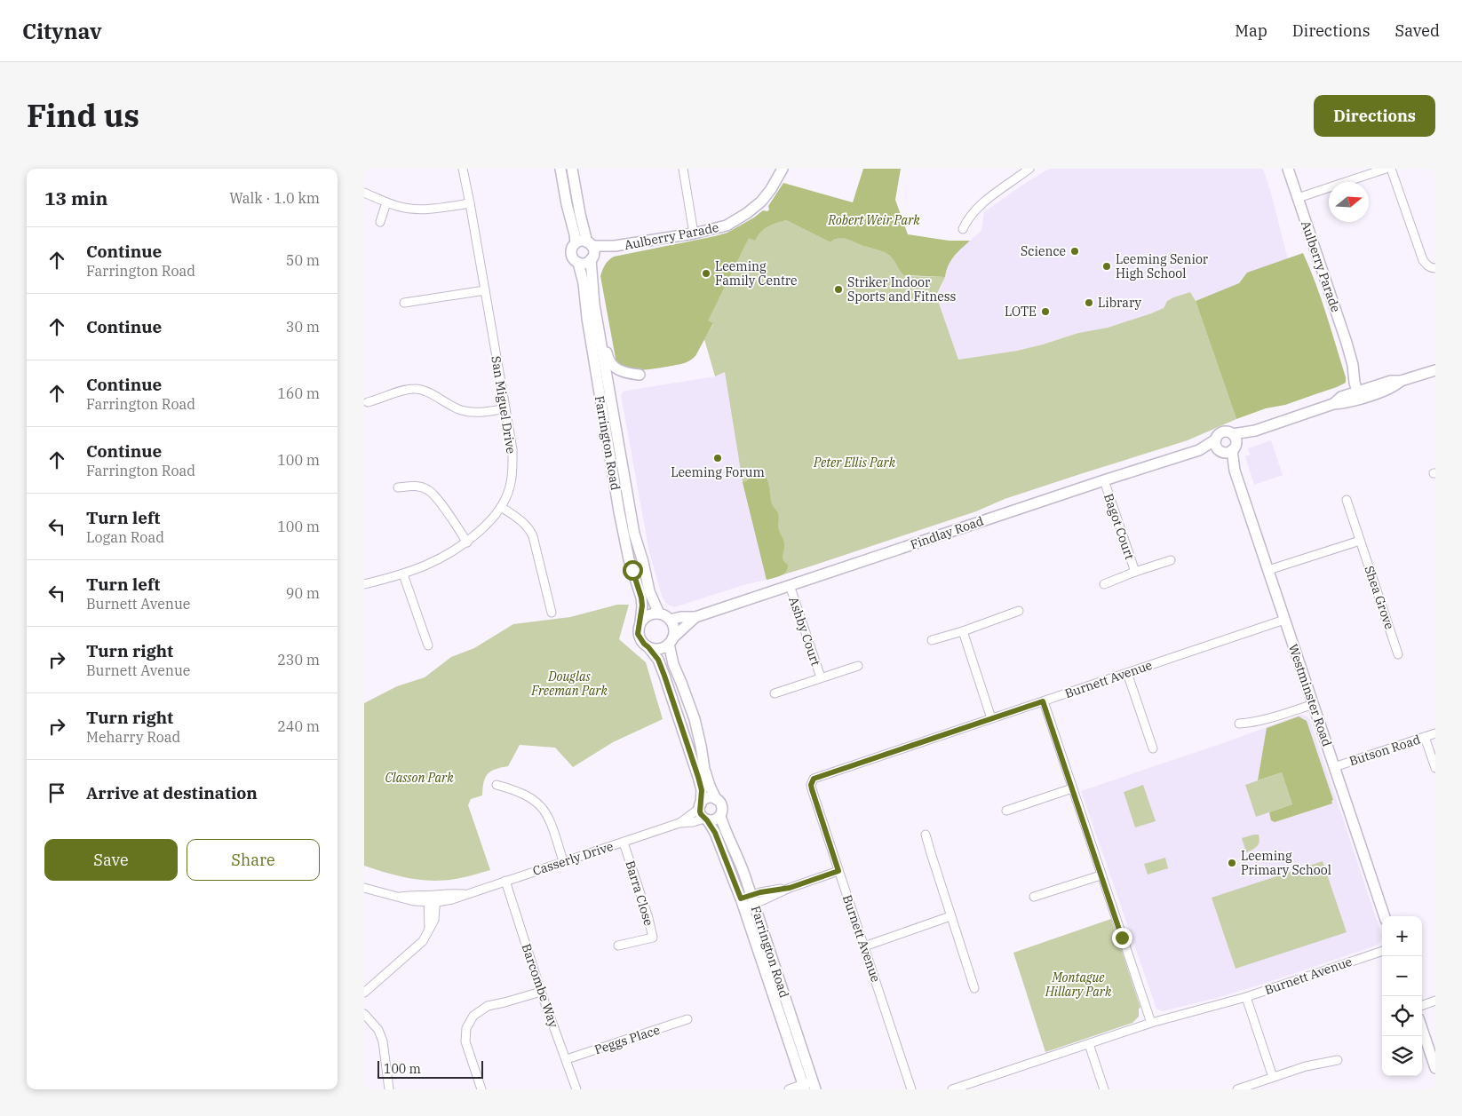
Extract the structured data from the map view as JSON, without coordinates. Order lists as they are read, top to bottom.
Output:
{
  "streets": {
    "main road": [
      "Aulberry Parade",
      "Farrington Road",
      "Findlay Road",
      "Westminster Road"
    ],
    "street": [
      "San Miguel Drive",
      "Bagot Court",
      "Shea Grove",
      "Ashby Court",
      "Burnett Avenue",
      "Butson Road",
      "Casserly Drive",
      "Barra Close",
      "Barcombe Way",
      "Peggs Place"
    ]
  },
  "crossings": [
    ["Aulberry Parade", "Farrington Road"],
    ["Farrington Road", "Findlay Road"],
    ["Farrington Road", "Casserly Drive"],
    ["Bagot Court", "Findlay Road"],
    ["Findlay Road", "Ashby Court"],
    ["Findlay Road", "Westminster Road"],
    ["Burnett Avenue", "Westminster Road"],
    ["Westminster Road", "Butson Road"],
    ["Casserly Drive", "Barra Close"],
    ["Casserly Drive", "Barcombe Way"],
    ["Barcombe Way", "Peggs Place"]
  ],
  "parks": [
    "Robert Weir Park",
    "Peter Ellis Park",
    "Douglas Freeman Park",
    "Classon Park",
    "Montague Hillary Park"
  ],
  "places": [
    "Science",
    "Leeming Senior High School",
    "Leeming Family Centre",
    "Striker Indoor Sports and Fitness",
    "Library",
    "LOTE",
    "Leeming Forum",
    "Leeming Primary School"
  ],
  "scale_bar": "100 m",
  "north": "right",
  "page": {
    "header": "Citynav",
    "nav": ["Map", "Directions", "Saved"],
    "title": "Find us",
    "buttons": [
      "Directions",
      ["Save", "Share"]
    ],
    "heading": ["13 min", "Walk · 1.0 km"],
    "list": [
      ["Continue", "Farrington Road", "50 m"],
      ["Continue", "30 m"],
      ["Continue", "Farrington Road", "160 m"],
      ["Continue", "Farrington Road", "100 m"],
      ["Turn left", "Logan Road", "100 m"],
      ["Turn left", "Burnett Avenue", "90 m"],
      ["Turn right", "Burnett Avenue", "230 m"],
      ["Turn right", "Meharry Road", "240 m"],
      "Arrive at destination"
    ],
    "map_buttons": ["+", "−"],
    "scale": "100 m"
  }
}
